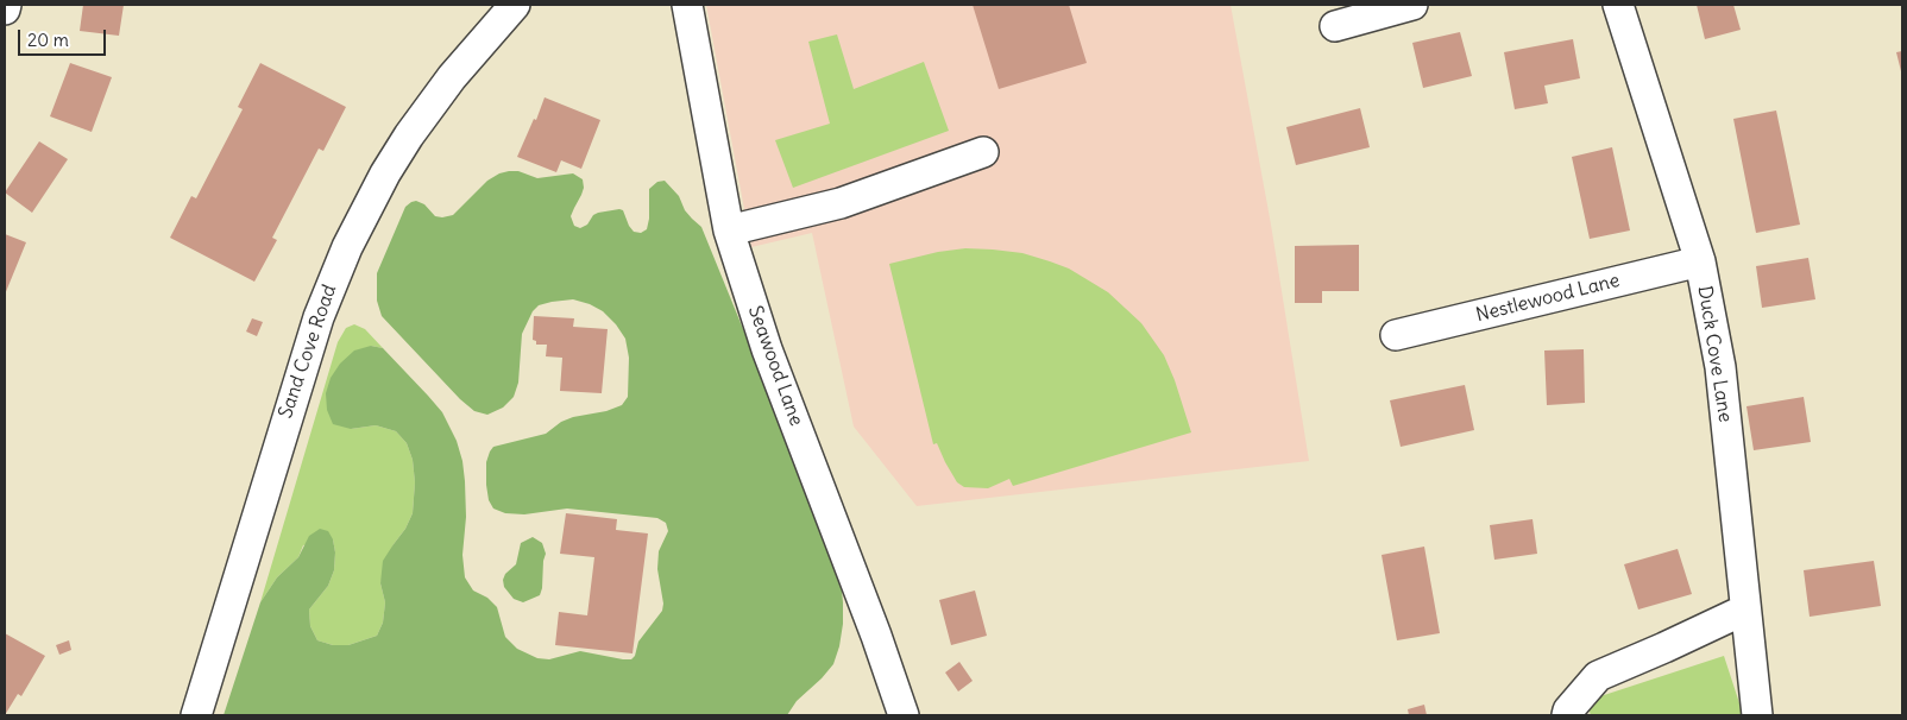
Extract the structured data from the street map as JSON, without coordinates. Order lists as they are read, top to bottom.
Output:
{
  "streets": {
    "street": [
      "Nestlewood Lane",
      "Sand Cove Road",
      "Duck Cove Lane",
      "Seawood Lane"
    ]
  },
  "crossings": [
    ["Nestlewood Lane", "Duck Cove Lane"]
  ],
  "scale_bar": "20 m"
}
